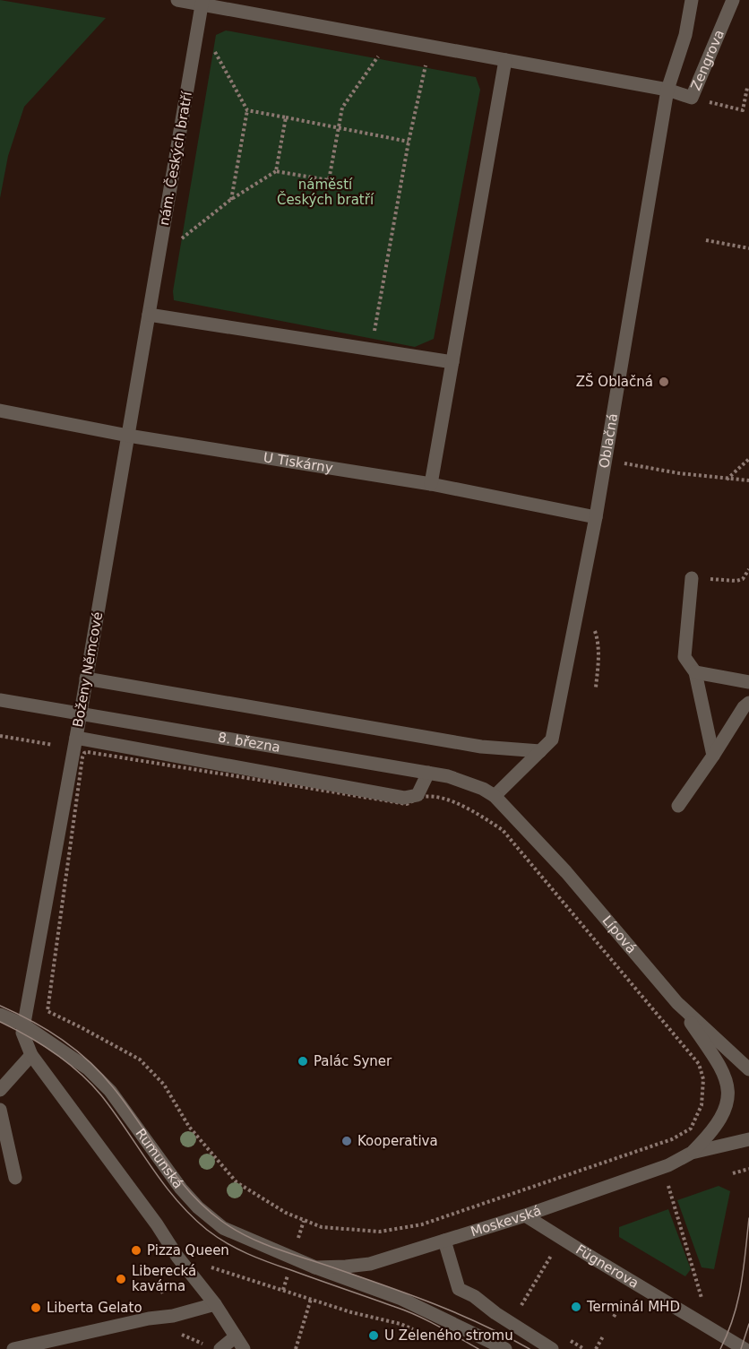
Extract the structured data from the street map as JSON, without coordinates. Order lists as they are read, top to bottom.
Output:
{
  "streets": {
    "street": [
      "Zengrova",
      "nám. Českých bratří",
      "Oblačná",
      "U Tiskárny",
      "Boženy Němcové",
      "8. března",
      "Lípová",
      "Rumunská",
      "Moskevská",
      "Fügnerova"
    ]
  },
  "crossings": [
    ["Zengrova", "Oblačná"],
    ["nám. Českých bratří", "Boženy Němcové"],
    ["Oblačná", "U Tiskárny"],
    ["Oblačná", "8. března"],
    ["Oblačná", "Lípová"],
    ["U Tiskárny", "Boženy Němcové"],
    ["Boženy Němcové", "8. března"],
    ["Boženy Němcové", "Rumunská"],
    ["8. března", "Lípová"],
    ["Lípová", "Moskevská"],
    ["Rumunská", "Moskevská"],
    ["Moskevská", "Fügnerova"]
  ],
  "parks": ["náměstí Českých bratří"],
  "places": [
    "ZŠ Oblačná",
    "Palác Syner",
    "Kooperativa",
    "Pizza Queen",
    "Liberecká kavárna",
    "Terminál MHD",
    "Liberta Gelato",
    "U Zeleného stromu"
  ]
}
